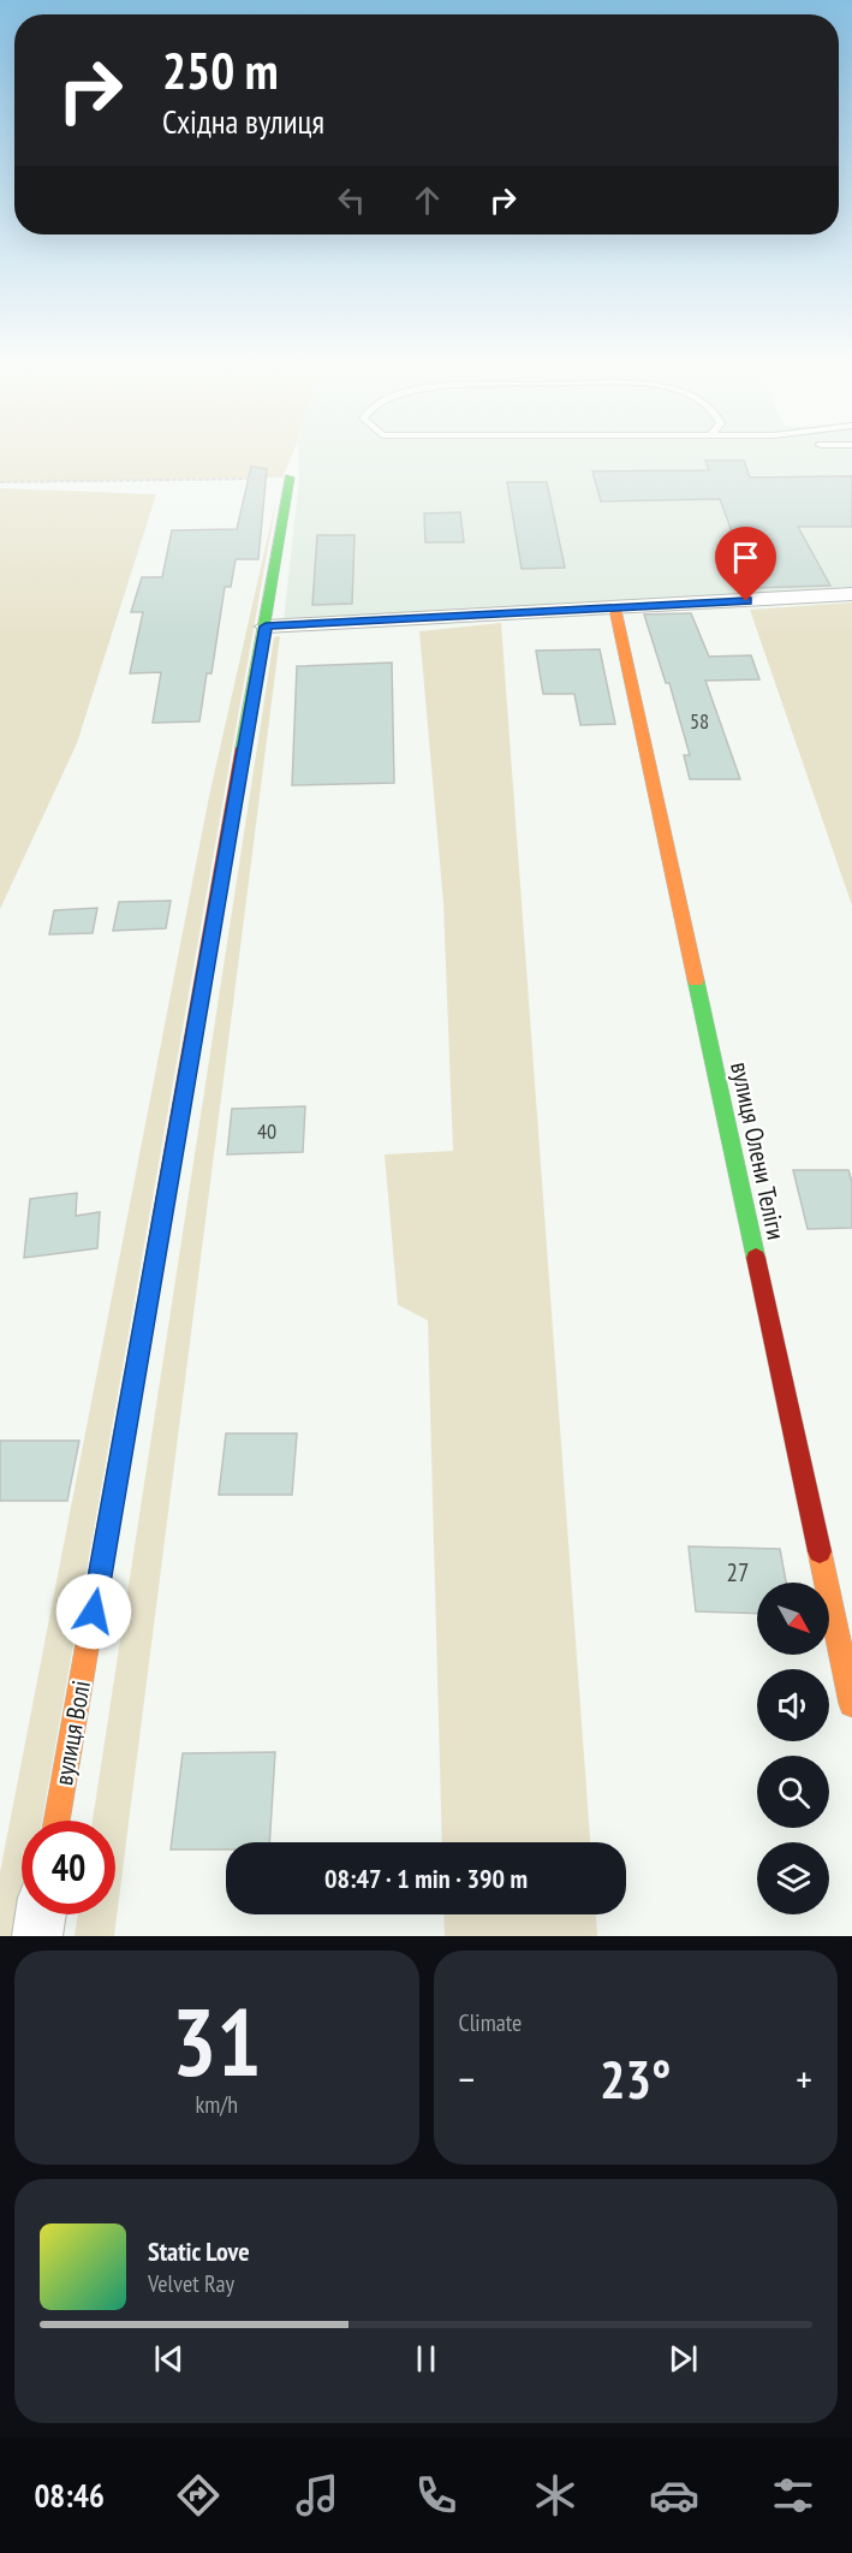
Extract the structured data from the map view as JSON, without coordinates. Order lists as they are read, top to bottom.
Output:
{
  "streets": {
    "street": ["вулиця Олени Теліги", "вулиця Волі"]
  },
  "house_numbers": ["58", "40", "27"],
  "north": "bottom right",
  "page": {
    "turn": ["250 m", "Східна вулиця"],
    "limit": "40",
    "trip": "08:47 · 1 min · 390 m",
    "tile": [
      ["31", "km/h"],
      "Climate"
    ],
    "heat": ["−", "23°", "+"],
    "song": ["Static Love", "Velvet Ray"],
    "tabs": "08:46"
  }
}
